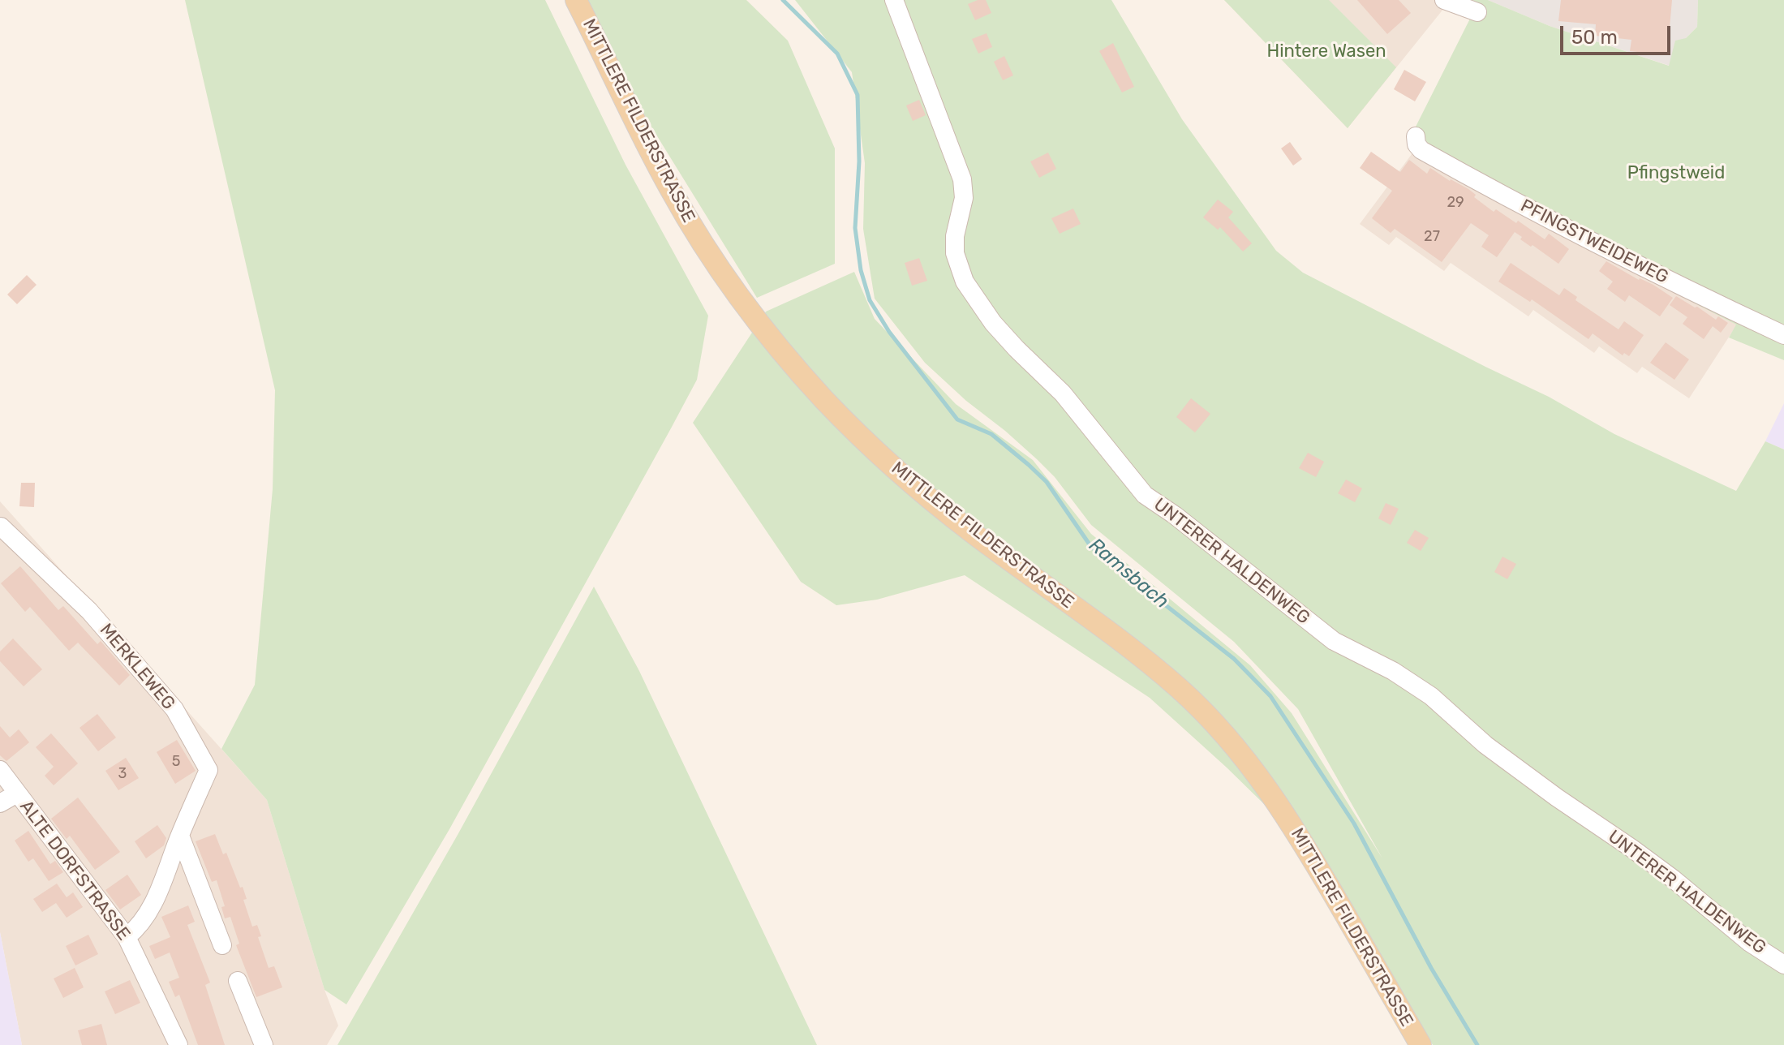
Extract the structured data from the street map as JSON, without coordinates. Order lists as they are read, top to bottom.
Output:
{
  "streets": {
    "main road": ["MITTLERE FILDERSTRASSE"],
    "street": [
      "PFINGSTWEIDEWEG",
      "UNTERER HALDENWEG",
      "MERKLEWEG",
      "ALTE DORFSTRASSE"
    ]
  },
  "crossings": [
    ["MERKLEWEG", "ALTE DORFSTRASSE"]
  ],
  "water": ["Ramsbach"],
  "parks": ["Hintere Wasen", "Pfingstweid"],
  "house_numbers": [
    "29",
    "27",
    "5",
    "3"
  ],
  "scale_bar": "50 m"
}
